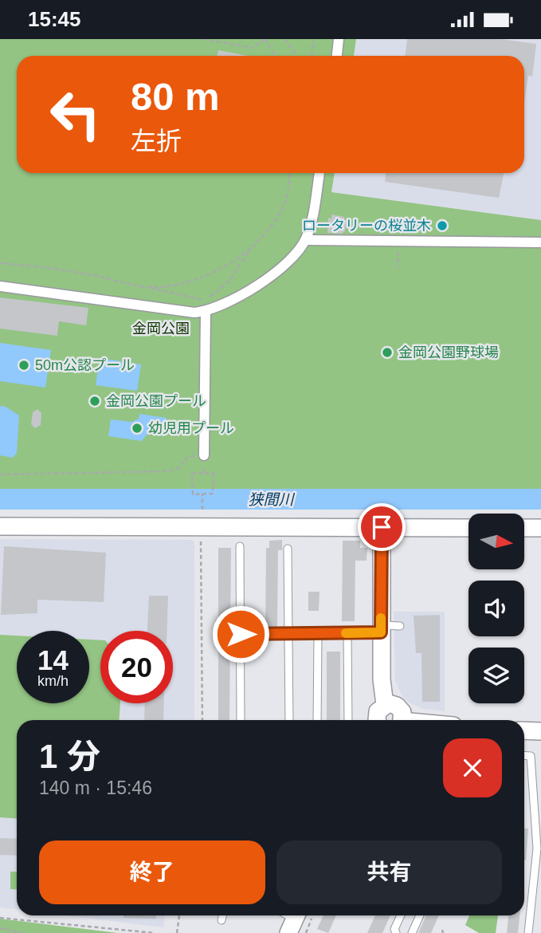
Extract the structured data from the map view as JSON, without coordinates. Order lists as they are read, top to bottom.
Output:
{
  "water": ["狭間川"],
  "parks": ["金岡公園"],
  "places": [
    "ロータリーの桜並木",
    "金岡公園野球場",
    "50m公認プール",
    "金岡公園プール",
    "幼児用プール"
  ],
  "north": "right",
  "page": {
    "status": "15:45",
    "turn": ["80 m", "左折"],
    "speed": "14 km/h",
    "limit": "20",
    "heading": ["1 分", "140 m · 15:46"],
    "buttons": ["終了", "共有"]
  }
}
